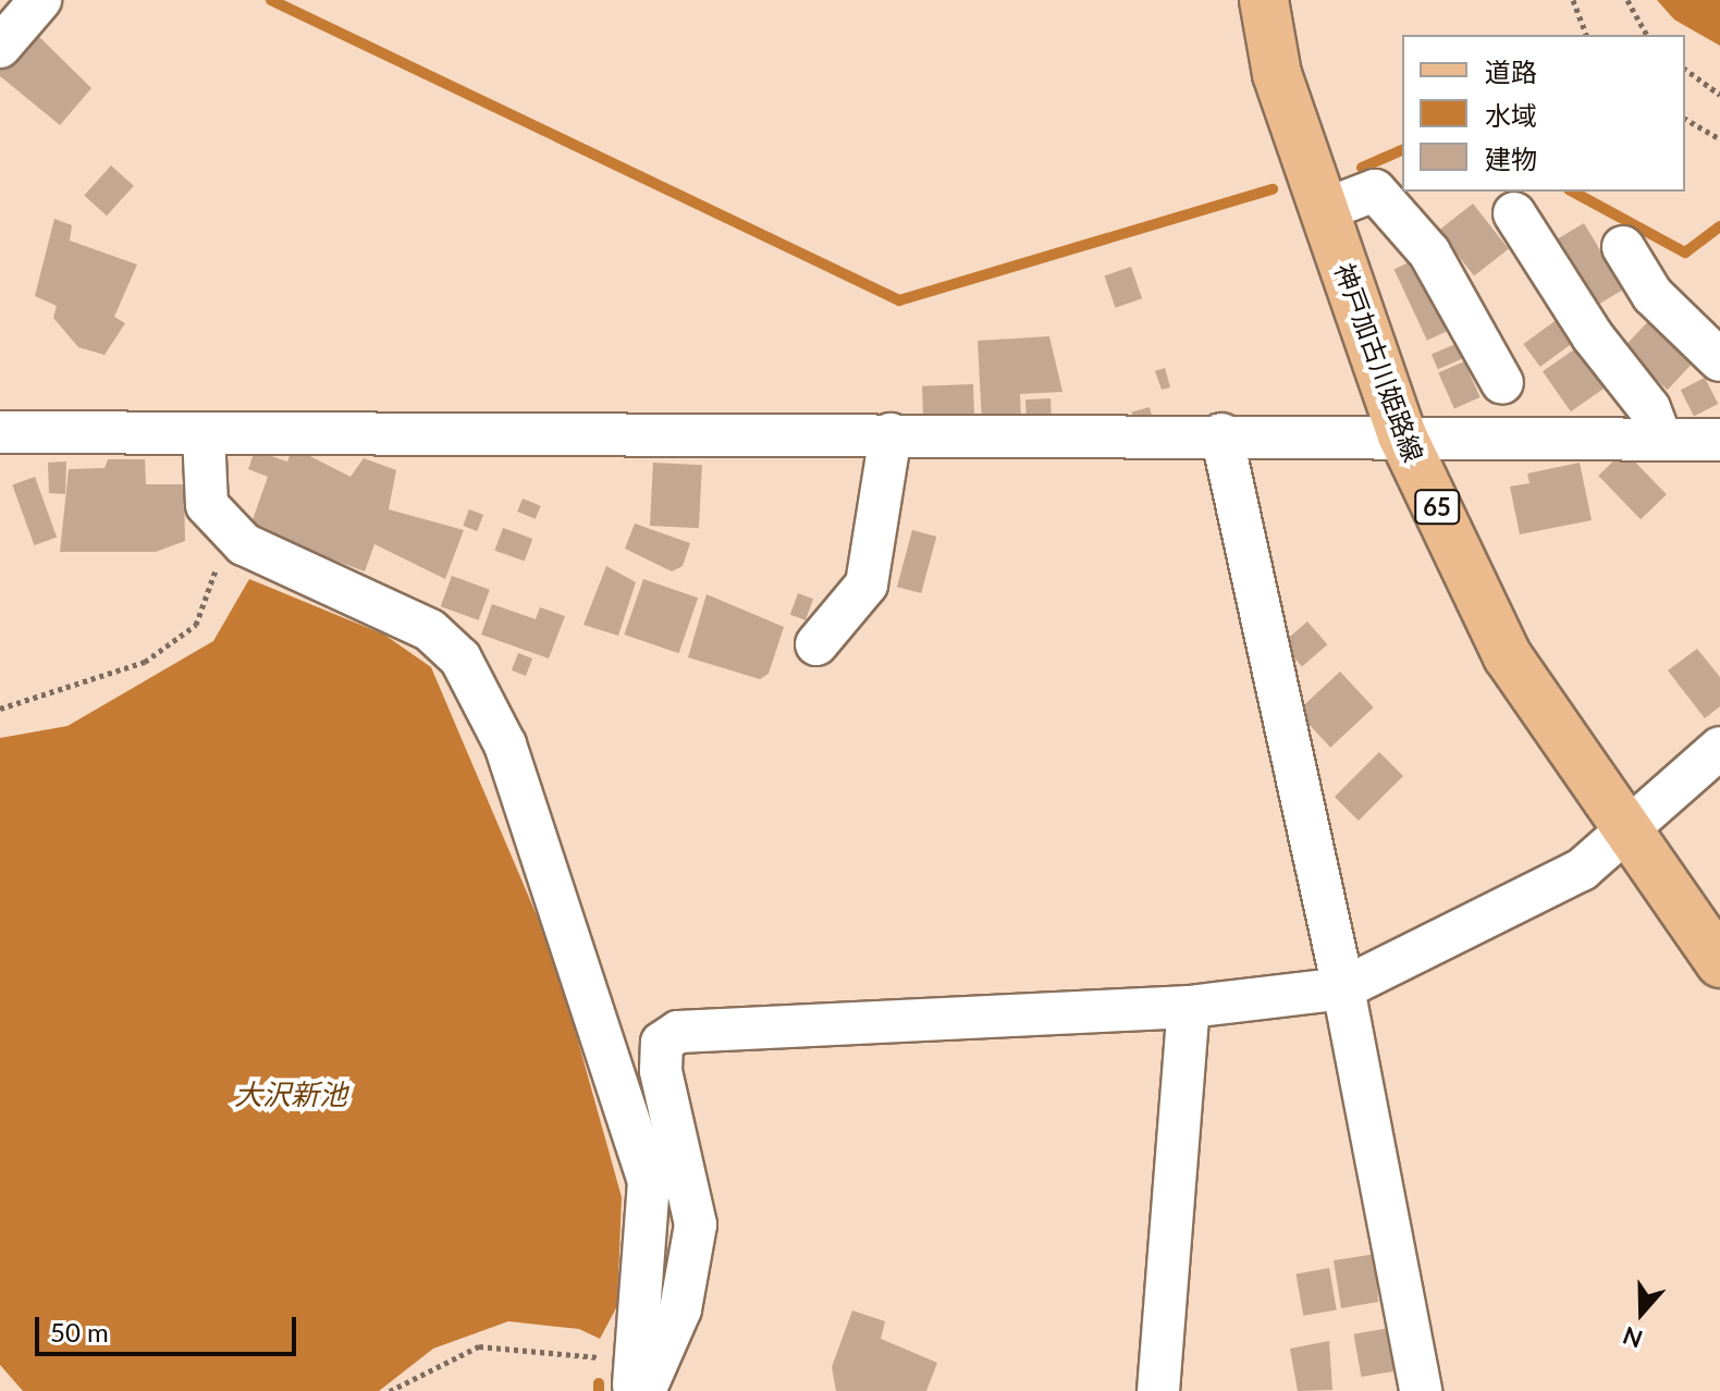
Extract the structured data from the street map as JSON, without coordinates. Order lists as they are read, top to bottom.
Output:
{
  "streets": {
    "main road": ["神戸加古川姫路線", "65"]
  },
  "water": ["大沢新池"],
  "legend": ["道路", "水域", "建物"],
  "scale_bar": "50 m",
  "north": "bottom"
}
